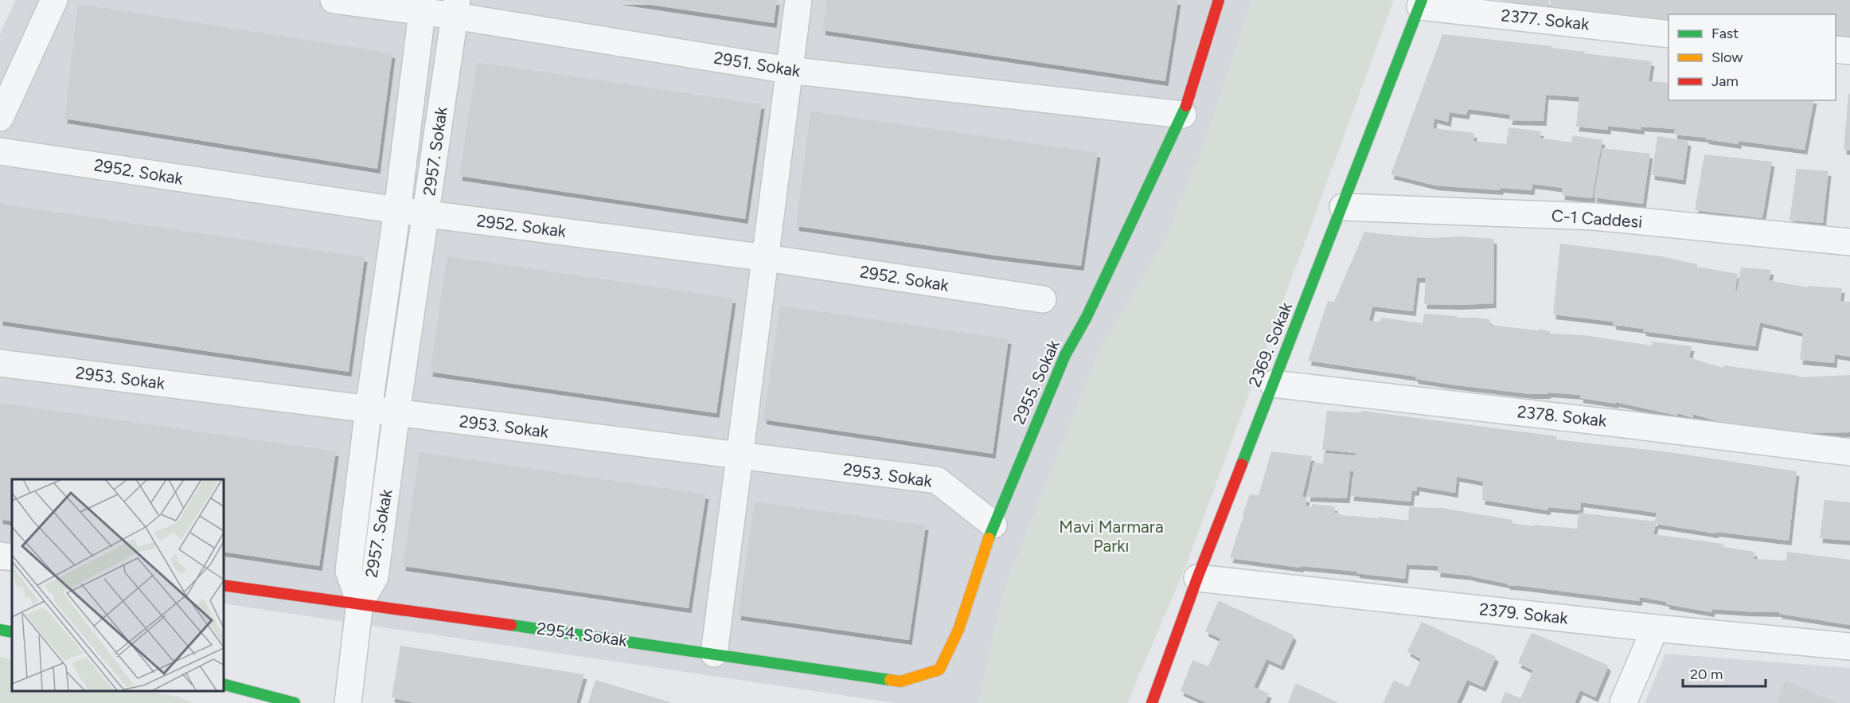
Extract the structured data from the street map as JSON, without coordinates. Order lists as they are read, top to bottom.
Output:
{
  "streets": {
    "street": [
      "2377. Sokak",
      "2951. Sokak",
      "2957. Sokak",
      "2952. Sokak",
      "C-1 Caddesi",
      "2369. Sokak",
      "2953. Sokak",
      "2955. Sokak",
      "2378. Sokak",
      "2379. Sokak",
      "2954. Sokak"
    ]
  },
  "crossings": [
    ["2377. Sokak", "2369. Sokak"],
    ["2951. Sokak", "2957. Sokak"],
    ["2951. Sokak", "2955. Sokak"],
    ["2957. Sokak", "2952. Sokak"],
    ["2957. Sokak", "2953. Sokak"],
    ["2957. Sokak", "2954. Sokak"],
    ["C-1 Caddesi", "2369. Sokak"],
    ["2369. Sokak", "2378. Sokak"],
    ["2369. Sokak", "2379. Sokak"],
    ["2953. Sokak", "2955. Sokak"],
    ["2955. Sokak", "2954. Sokak"]
  ],
  "parks": ["Mavi Marmara Parkı"],
  "legend": ["Fast", "Slow", "Jam"],
  "scale_bar": "20 m"
}
